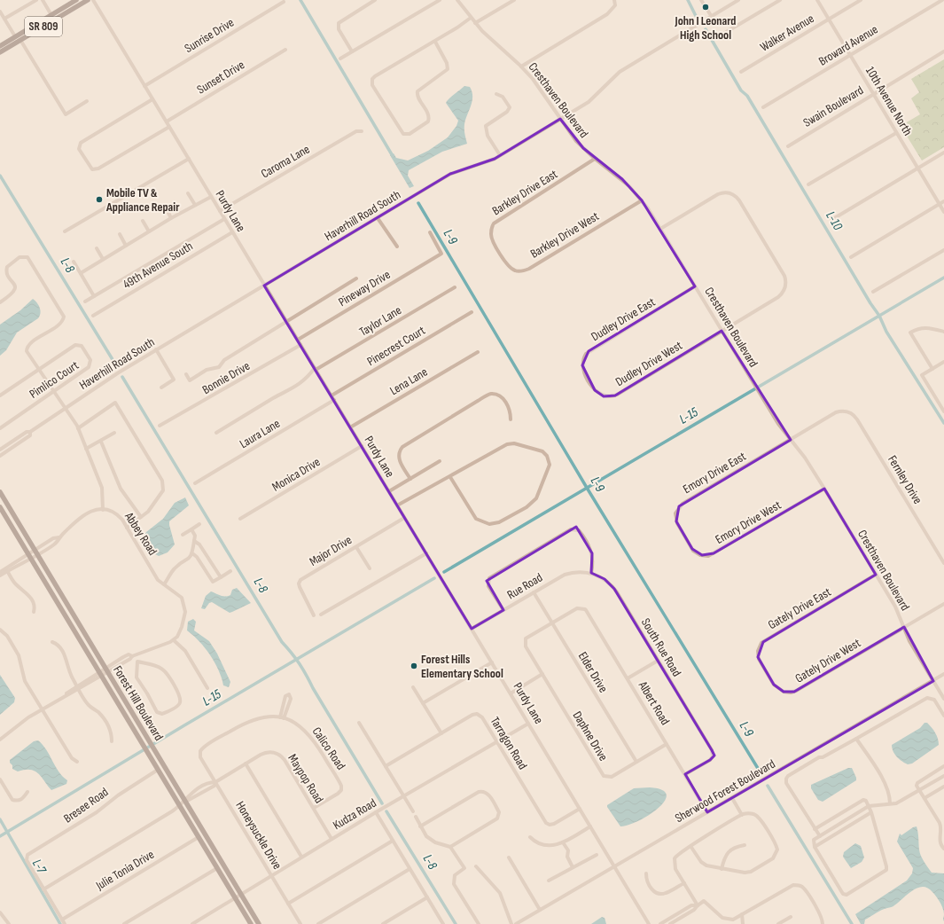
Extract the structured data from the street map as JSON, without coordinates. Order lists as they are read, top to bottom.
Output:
{
  "streets": {
    "main road": ["SR 809", "Forest Hill Boulevard"],
    "street": [
      "Walker Avenue",
      "Sunrise Drive",
      "Broward Avenue",
      "Sunset Drive",
      "Cresthaven Boulevard",
      "10th Avenue North",
      "Swain Boulevard",
      "Caroma Lane",
      "Barkley Drive East",
      "Purdy Lane",
      "Haverhill Road South",
      "Barkley Drive West",
      "49th Avenue South",
      "Pineway Drive",
      "Dudley Drive East",
      "Taylor Lane",
      "Pinecrest Court",
      "Dudley Drive West",
      "Bonnie Drive",
      "Pimlico Court",
      "Lena Lane",
      "Laura Lane",
      "Emory Drive East",
      "Monica Drive",
      "Fernley Drive",
      "Emory Drive West",
      "Abbey Road",
      "Major Drive",
      "Rue Road",
      "Gately Drive East",
      "South Rue Road",
      "Gately Drive West",
      "Elder Drive",
      "Albert Road",
      "Daphne Drive",
      "Tarragon Road",
      "Calico Road",
      "Maypop Road",
      "Sherwood Forest Boulevard",
      "Bresee Road",
      "Kudza Road",
      "Honeysuckle Drive",
      "Julie Tonia Drive"
    ]
  },
  "crossings": [
    ["Walker Avenue", "10th Avenue North"],
    ["Sunrise Drive", "Purdy Lane"],
    ["Broward Avenue", "10th Avenue North"],
    ["Sunset Drive", "Purdy Lane"],
    ["Cresthaven Boulevard", "Barkley Drive East"],
    ["Cresthaven Boulevard", "Haverhill Road South"],
    ["Cresthaven Boulevard", "Barkley Drive West"],
    ["Cresthaven Boulevard", "Dudley Drive East"],
    ["Cresthaven Boulevard", "Dudley Drive West"],
    ["Cresthaven Boulevard", "Emory Drive East"],
    ["Cresthaven Boulevard", "Emory Drive West"],
    ["Cresthaven Boulevard", "Gately Drive East"],
    ["Cresthaven Boulevard", "Gately Drive West"],
    ["Cresthaven Boulevard", "Sherwood Forest Boulevard"],
    ["10th Avenue North", "Swain Boulevard"],
    ["Caroma Lane", "Purdy Lane"],
    ["Barkley Drive East", "Barkley Drive West"],
    ["Purdy Lane", "Haverhill Road South"],
    ["Purdy Lane", "49th Avenue South"],
    ["Purdy Lane", "Pineway Drive"],
    ["Purdy Lane", "Taylor Lane"],
    ["Purdy Lane", "Pinecrest Court"],
    ["Purdy Lane", "Bonnie Drive"],
    ["Purdy Lane", "Lena Lane"],
    ["Purdy Lane", "Laura Lane"],
    ["Purdy Lane", "Monica Drive"],
    ["Purdy Lane", "Major Drive"],
    ["Purdy Lane", "Rue Road"],
    ["Purdy Lane", "Tarragon Road"],
    ["Purdy Lane", "Sherwood Forest Boulevard"],
    ["Purdy Lane", "Kudza Road"],
    ["Dudley Drive East", "Dudley Drive West"],
    ["Emory Drive East", "Fernley Drive"],
    ["Emory Drive East", "Emory Drive West"],
    ["Rue Road", "South Rue Road"],
    ["Rue Road", "Elder Drive"],
    ["Gately Drive East", "Gately Drive West"],
    ["South Rue Road", "Albert Road"],
    ["Elder Drive", "Albert Road"],
    ["Elder Drive", "Daphne Drive"],
    ["Forest Hill Boulevard", "Maypop Road"],
    ["Forest Hill Boulevard", "Bresee Road"],
    ["Forest Hill Boulevard", "Kudza Road"],
    ["Forest Hill Boulevard", "Julie Tonia Drive"],
    ["Albert Road", "Daphne Drive"],
    ["Albert Road", "Sherwood Forest Boulevard"],
    ["Tarragon Road", "Kudza Road"],
    ["Calico Road", "Maypop Road"],
    ["Calico Road", "Honeysuckle Drive"],
    ["Maypop Road", "Bresee Road"],
    ["Maypop Road", "Kudza Road"],
    ["Maypop Road", "Honeysuckle Drive"],
    ["Kudza Road", "Honeysuckle Drive"]
  ],
  "water": [
    "L-10",
    "L-9",
    "L-8",
    "L-15",
    "L-7"
  ],
  "places": ["John I Leonard High School", "Mobile TV & Appliance Repair", "Forest Hills Elementary School"]
}
